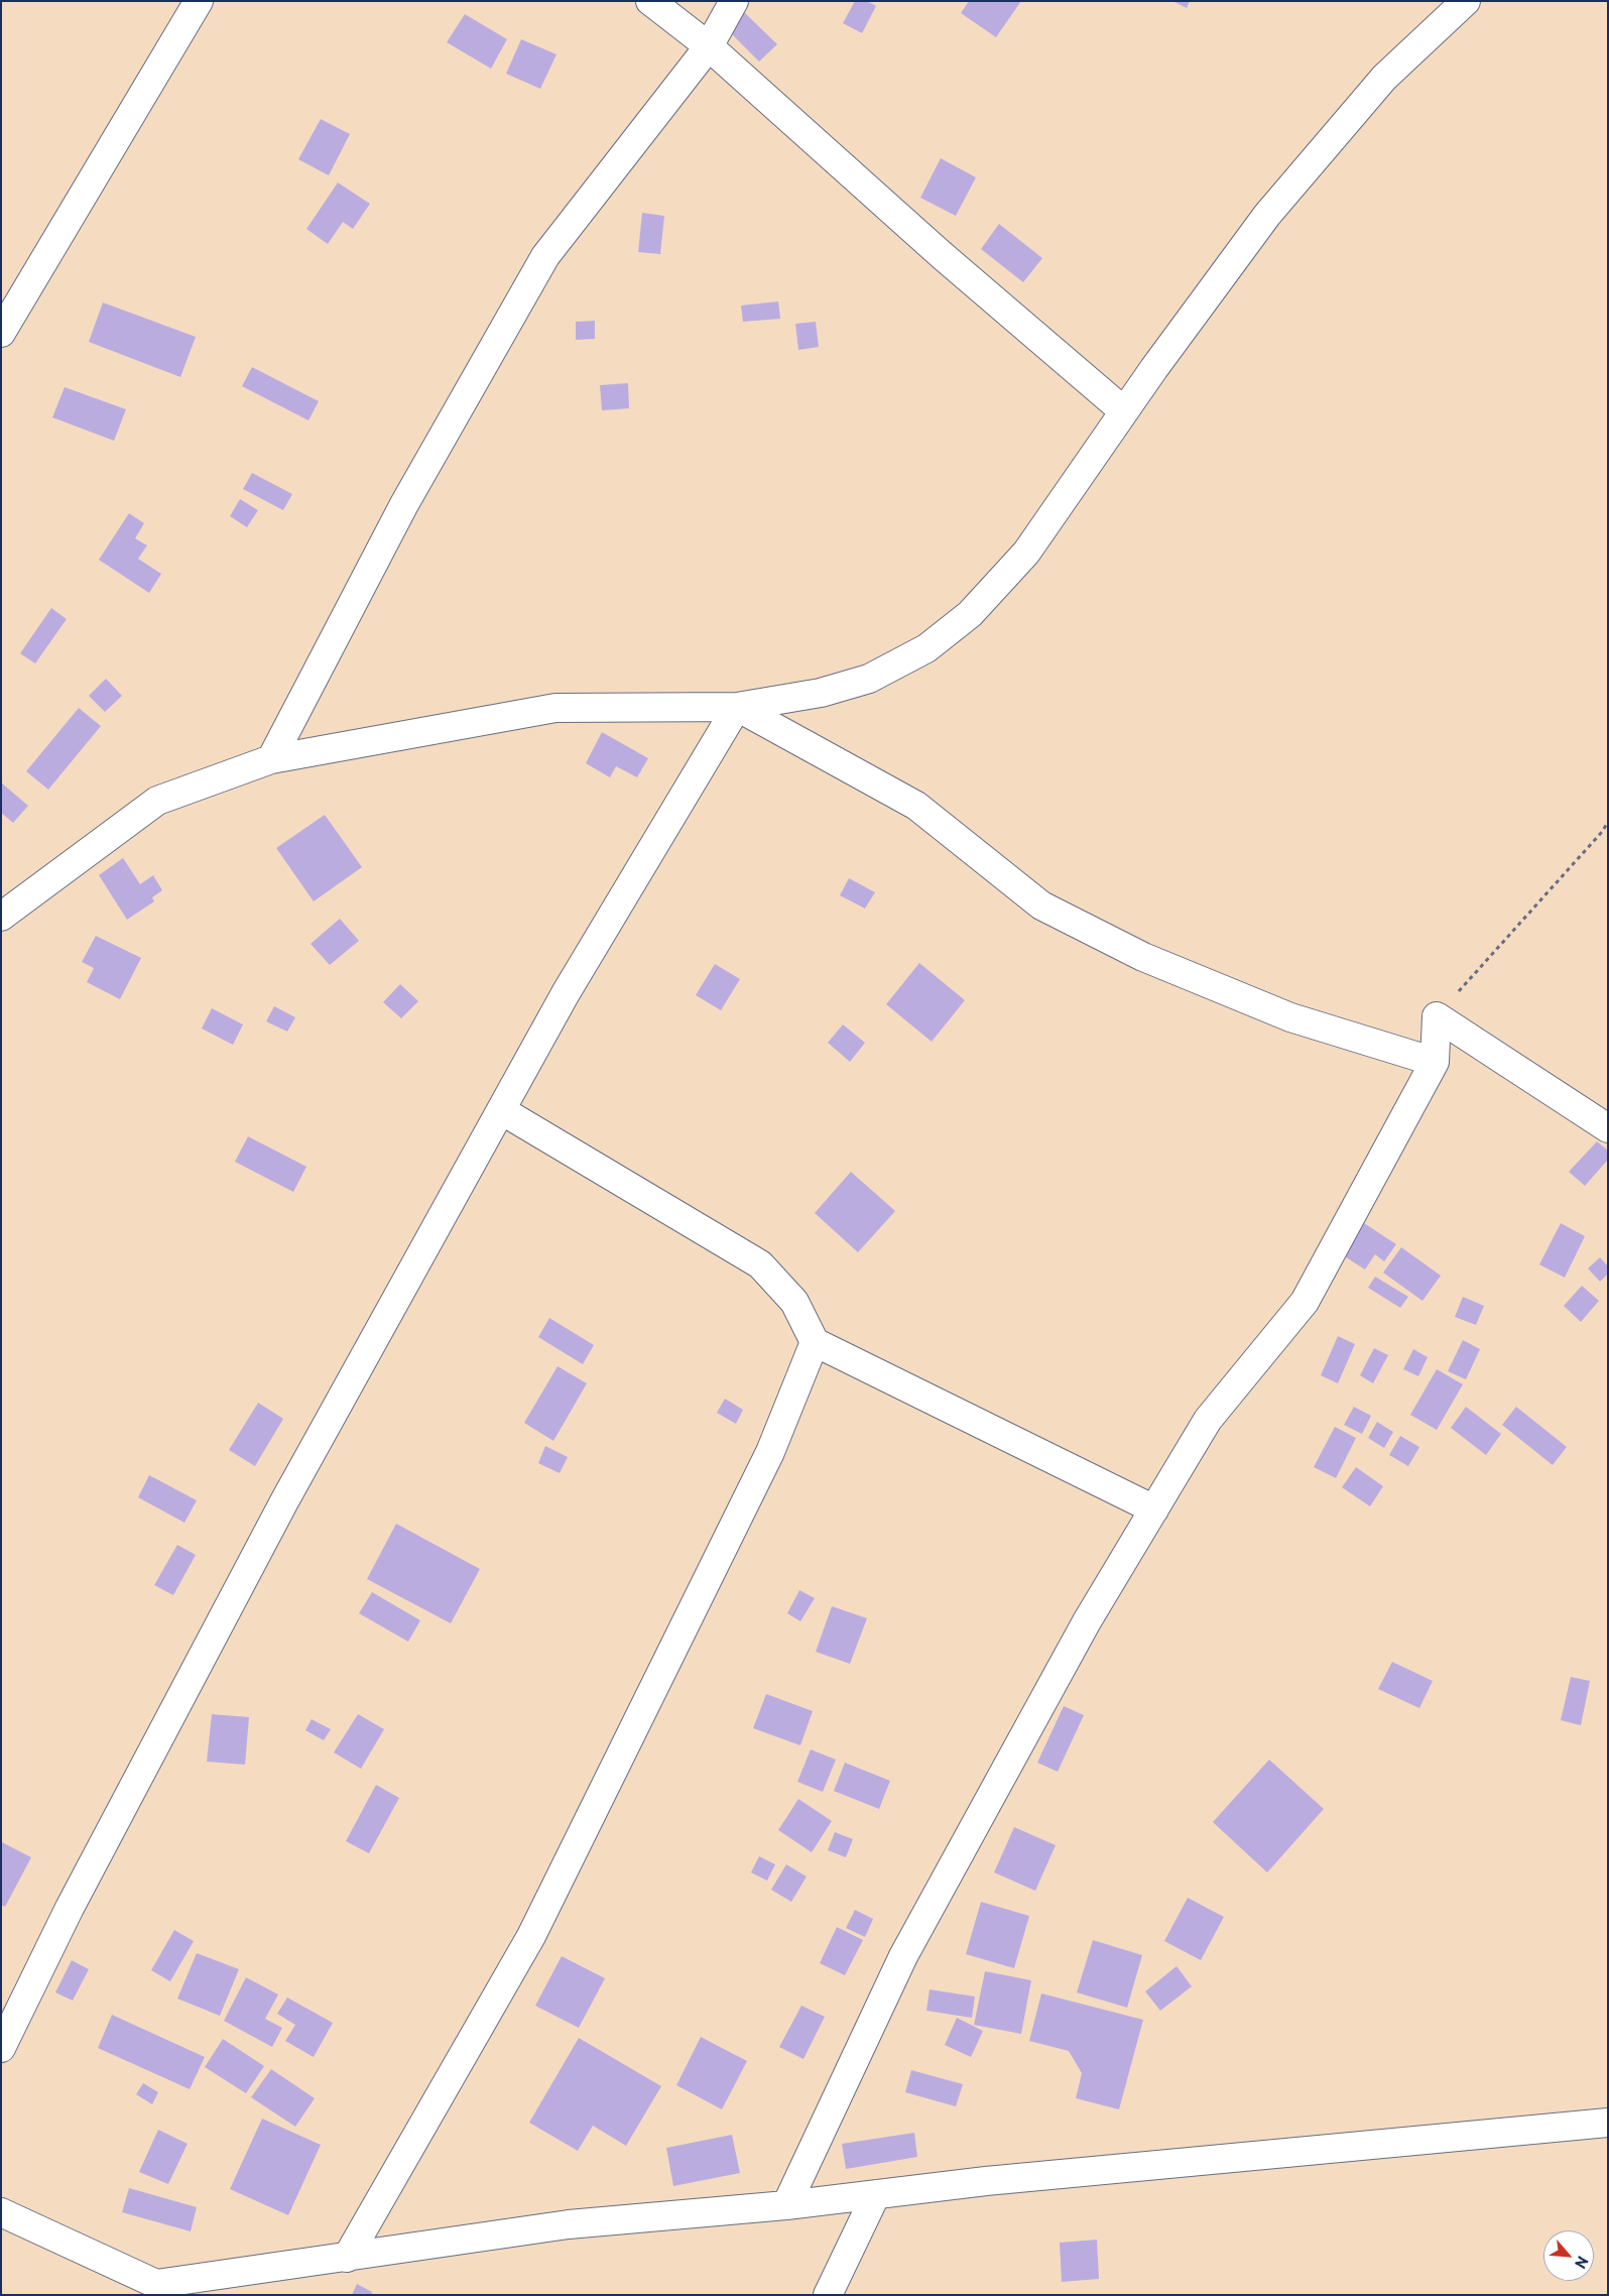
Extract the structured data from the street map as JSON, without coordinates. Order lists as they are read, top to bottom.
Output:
{
  "north": "bottom right"
}
